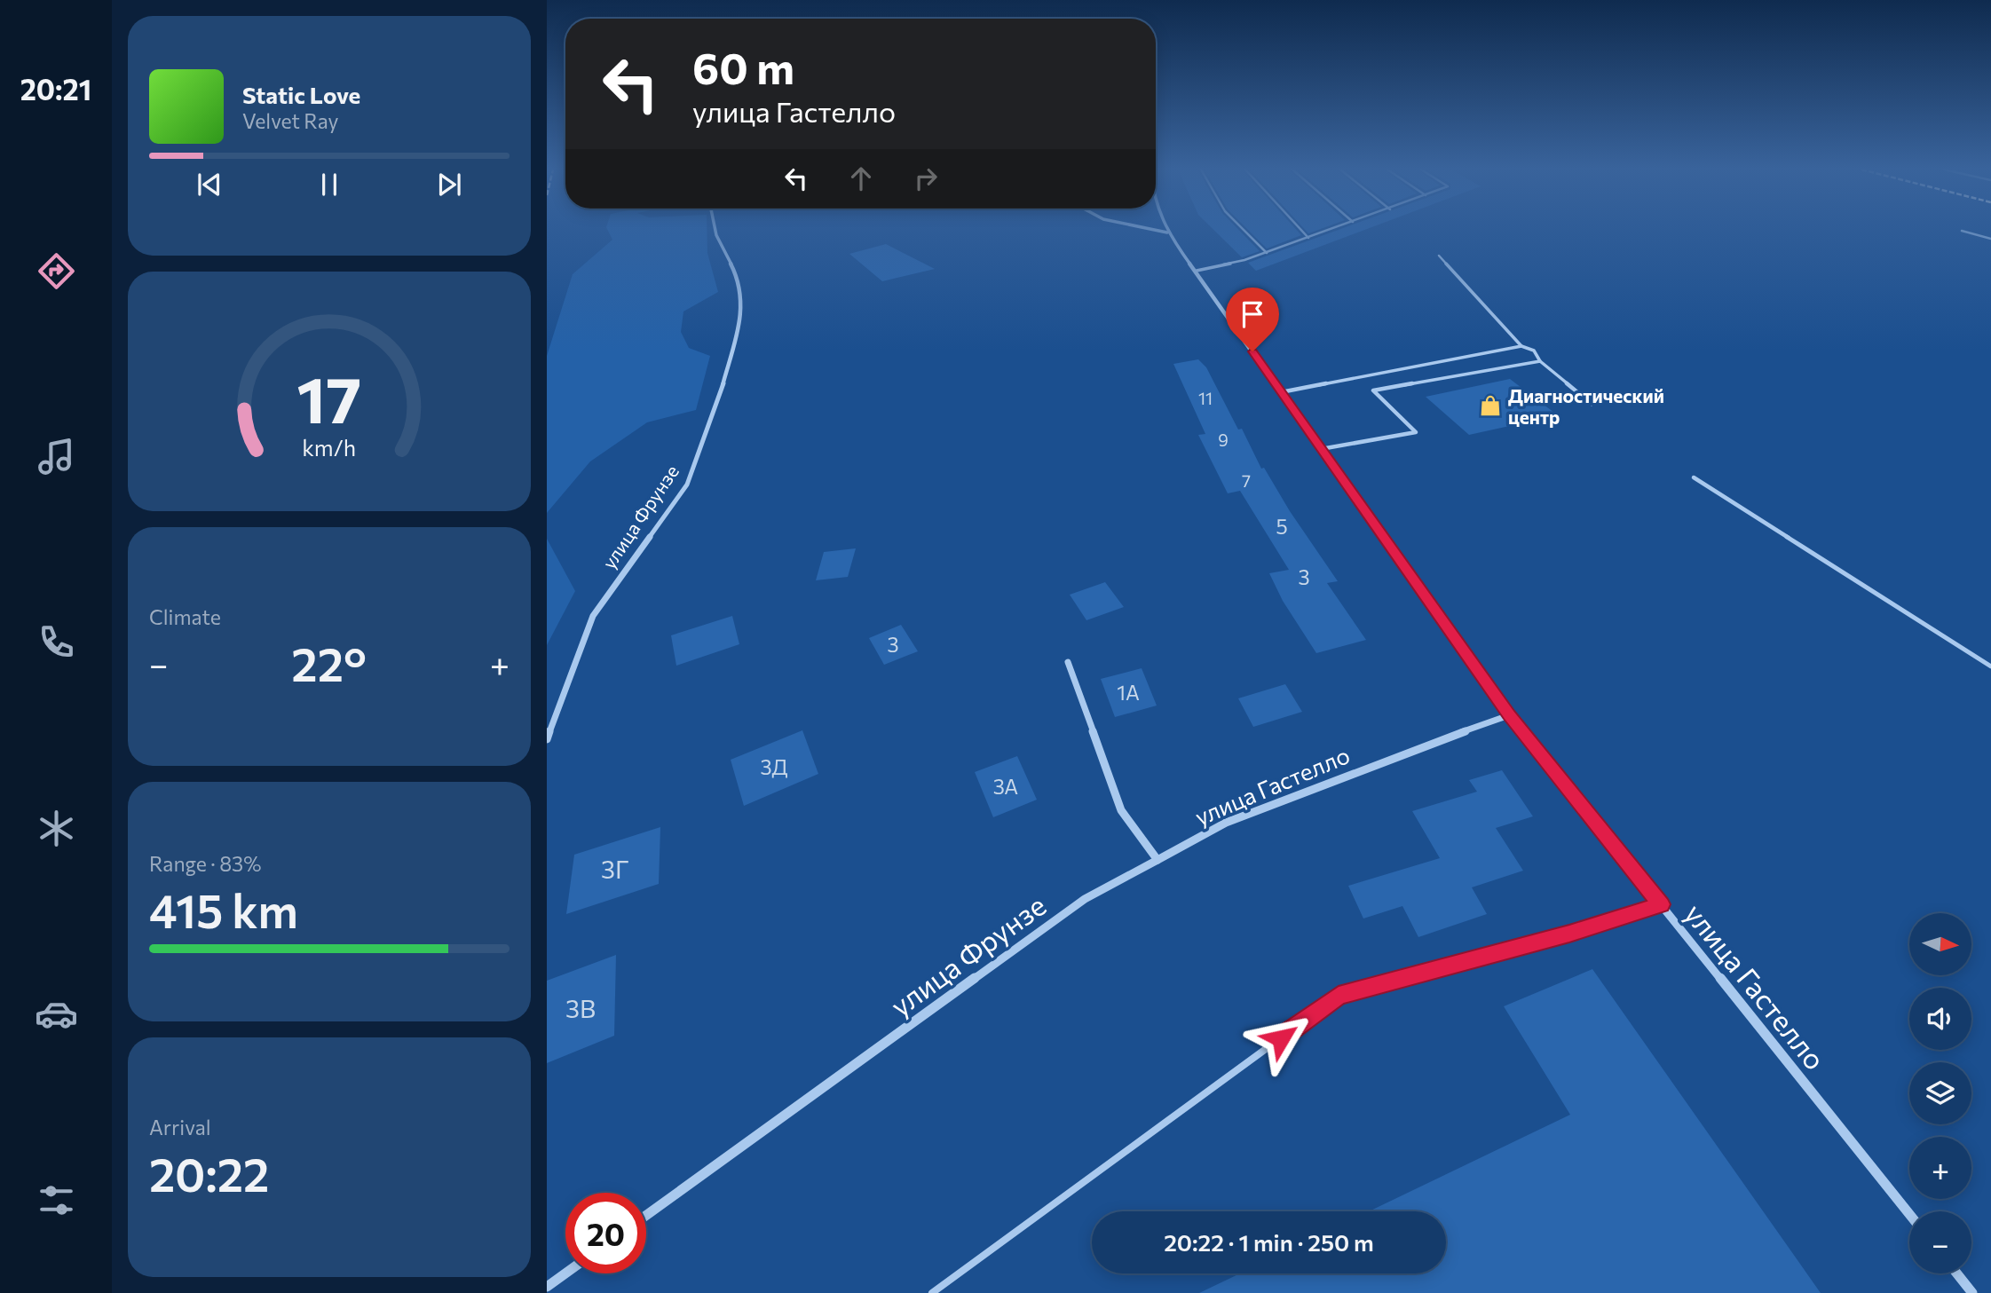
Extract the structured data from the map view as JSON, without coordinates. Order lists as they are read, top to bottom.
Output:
{
  "streets": {
    "street": ["улица Фрунзе", "улица Гастелло"]
  },
  "crossings": [
    ["улица Фрунзе", "улица Гастелло"]
  ],
  "places": {
    "shop": ["Диагностический центр"]
  },
  "house_numbers": [
    "11",
    "9",
    "7",
    "5",
    "3",
    "3",
    "1А",
    "3Д",
    "3А",
    "3Г",
    "3В"
  ],
  "north": "right",
  "page": {
    "tabs": "20:21",
    "turn": ["60 m", "улица Гастелло"],
    "song": ["Static Love", "Velvet Ray"],
    "tile": [
      "Climate",
      ["Range · 83%", "415 km"],
      ["Arrival", "20:22"]
    ],
    "heat": ["−", "22°", "+"],
    "map_buttons": ["+", "−"],
    "limit": "20",
    "trip": "20:22 · 1 min · 250 m",
    "gauge": ["17", "km/h"]
  }
}
